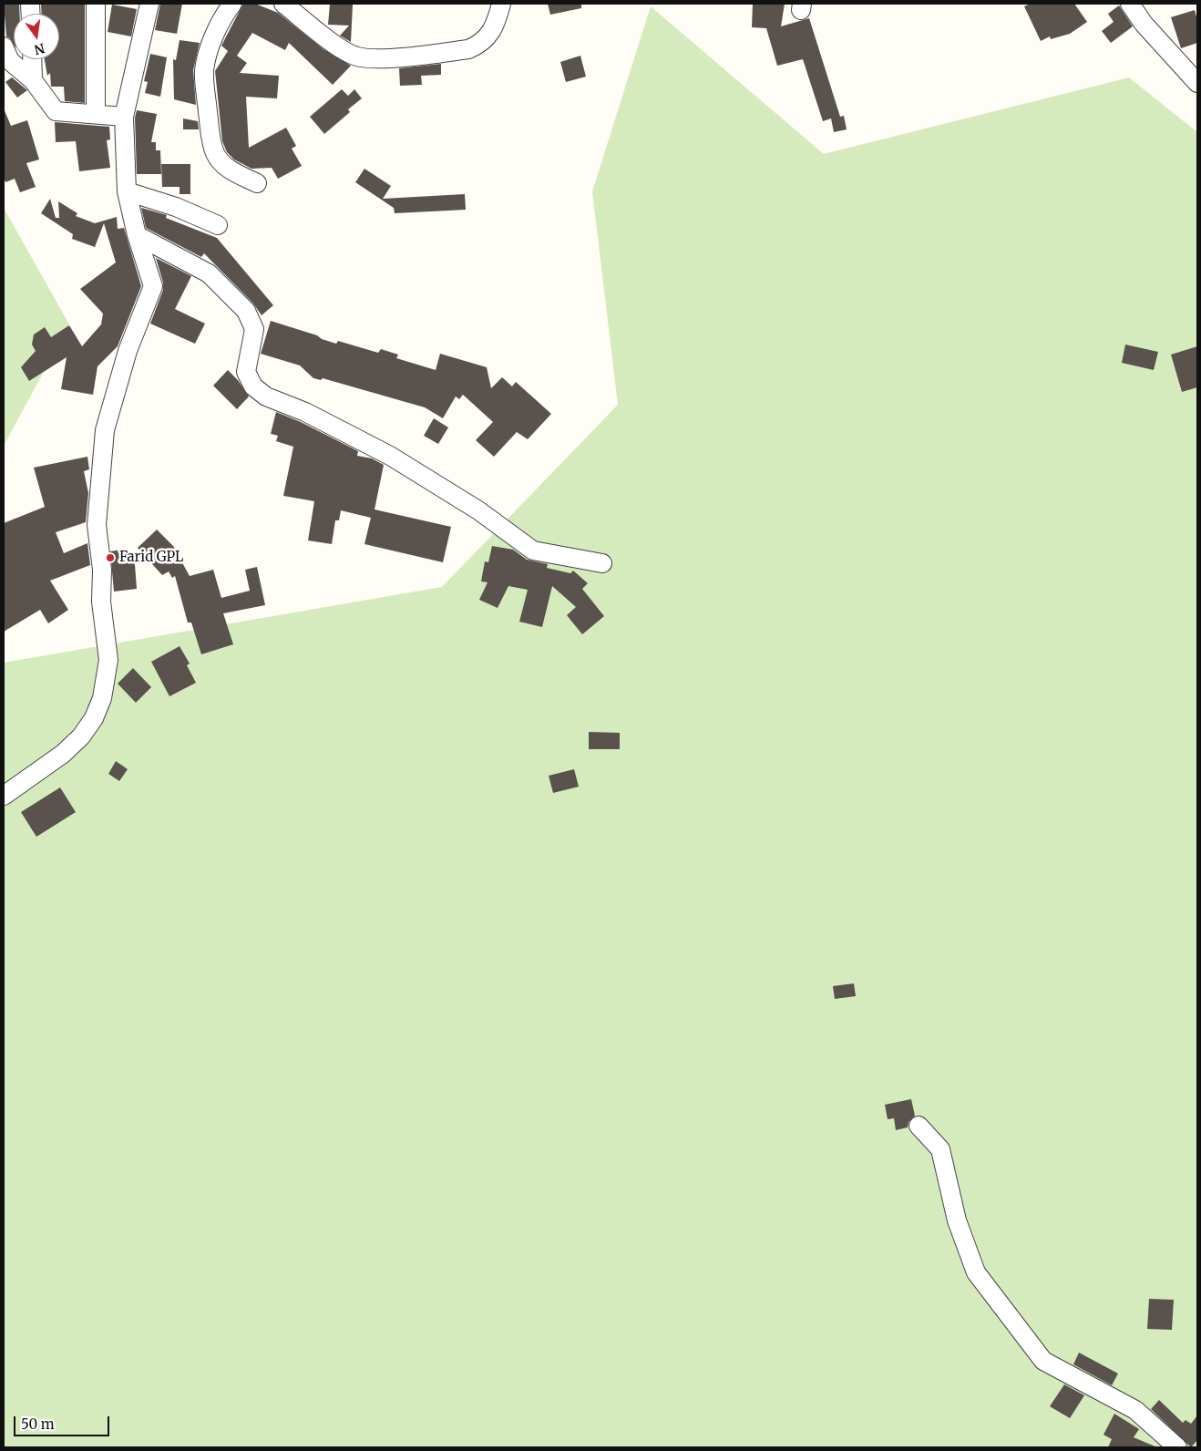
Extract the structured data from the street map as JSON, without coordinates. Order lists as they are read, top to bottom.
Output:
{
  "places": ["Farid GPL"],
  "scale_bar": "50 m",
  "north": "bottom"
}
